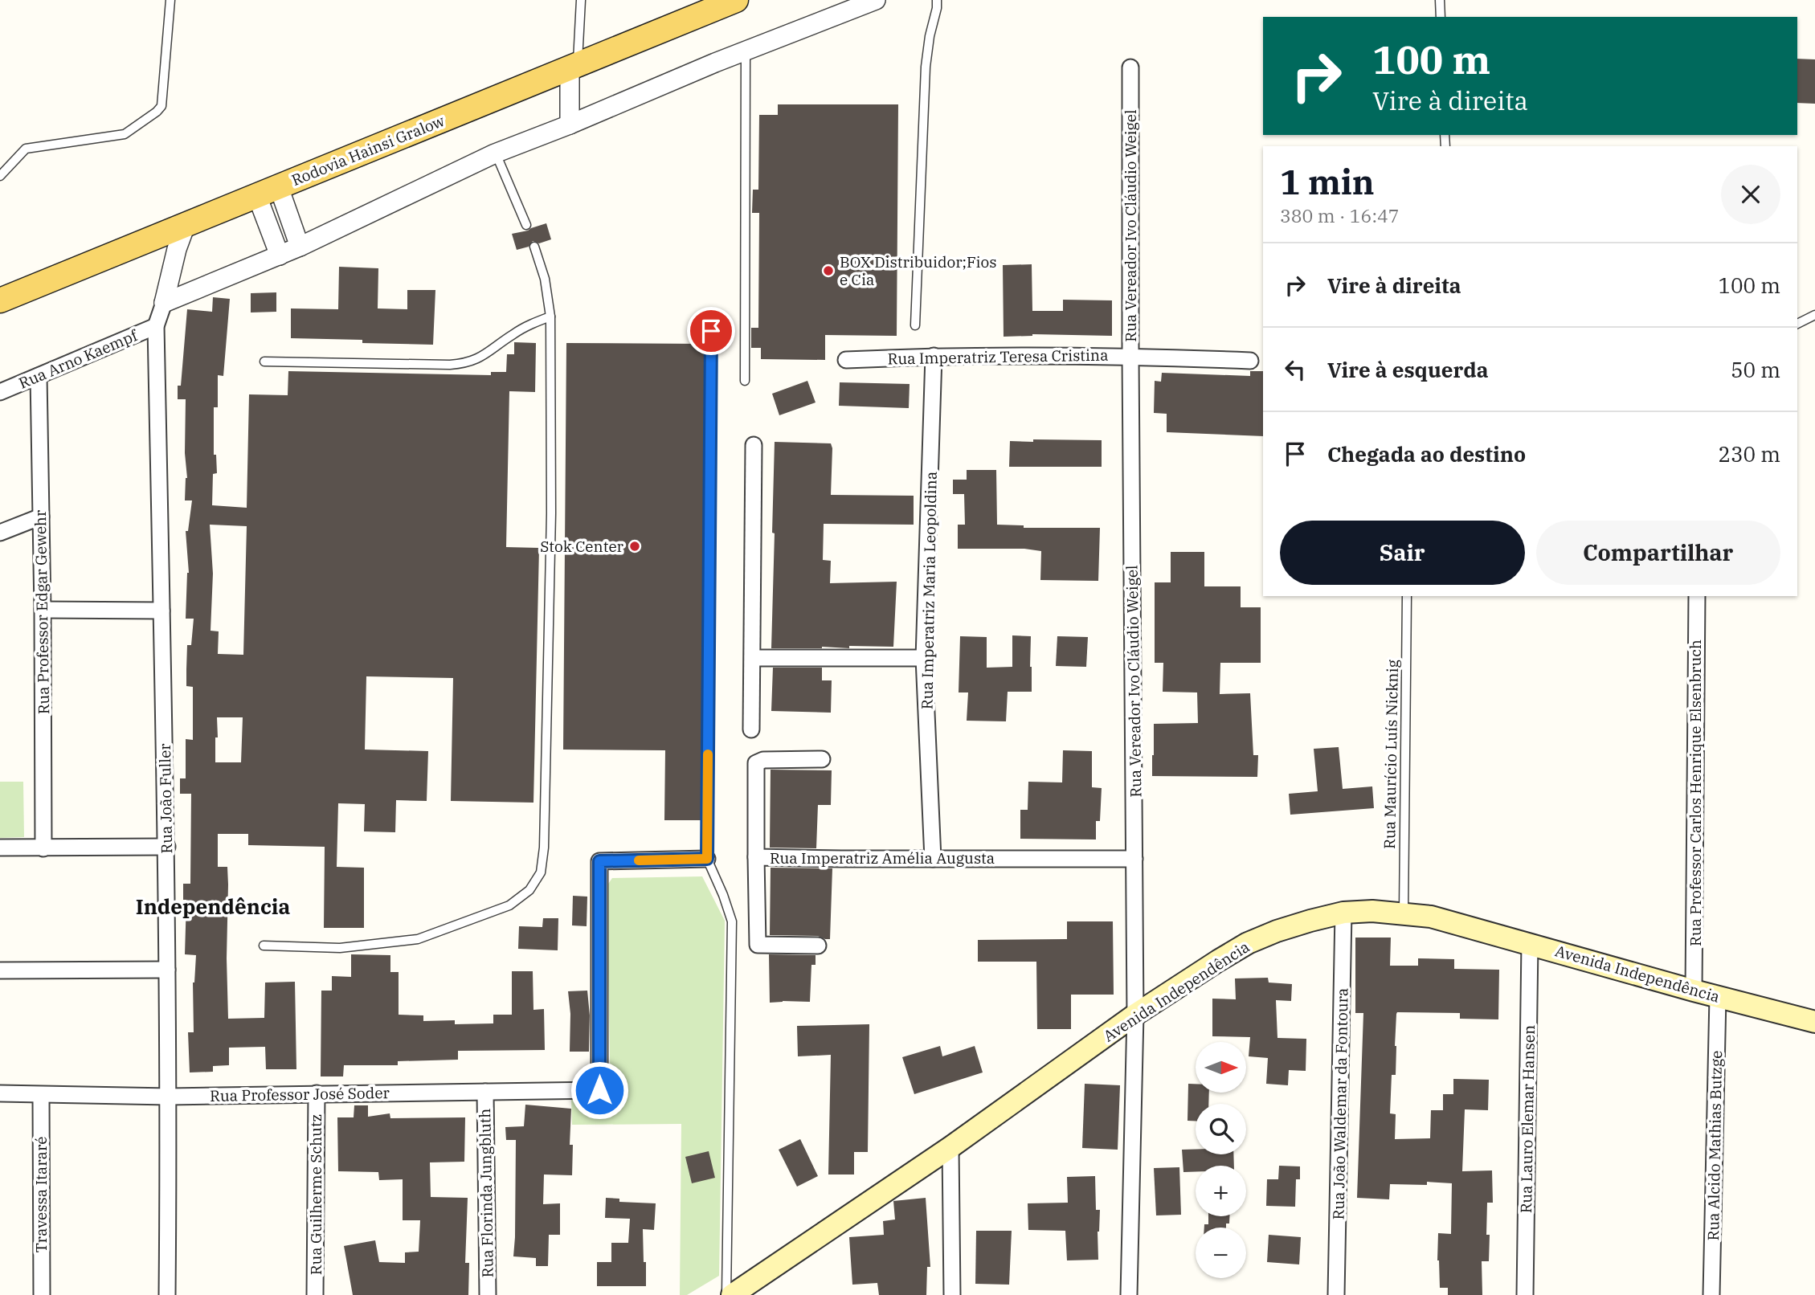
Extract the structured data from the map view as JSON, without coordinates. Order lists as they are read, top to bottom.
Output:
{
  "streets": {
    "main road": ["Rodovia Hainsi Gralow", "Avenida Independência"],
    "street": [
      "Rua Vereador Ivo Cláudio Weigel",
      "Rua Imperatriz Teresa Cristina",
      "Rua Arno Kaempf",
      "Rua Imperatriz Maria Leopoldina",
      "Rua Professor Edgar Gewehr",
      "Rua Professor Carlos Henrique Elsenbruch",
      "Rua João Fuller",
      "Rua Imperatriz Amélia Augusta",
      "Rua Professor José Soder",
      "Rua João Waldemar da Fontoura",
      "Rua Lauro Elemar Hansen",
      "Rua Alcido Mathias Butzge",
      "Rua Florinda Jungbluth",
      "Travessa Itararé",
      "Rua Guilherme Schutz"
    ],
    "lane": ["Rua Maurício Luís Nicknig"]
  },
  "crossings": [
    ["Rua Vereador Ivo Cláudio Weigel", "Rua Imperatriz Teresa Cristina"],
    ["Rua Vereador Ivo Cláudio Weigel", "Rua Imperatriz Amélia Augusta"],
    ["Rua Vereador Ivo Cláudio Weigel", "Avenida Independência"],
    ["Rua Imperatriz Teresa Cristina", "Rua Imperatriz Maria Leopoldina"],
    ["Rua Arno Kaempf", "Rua Professor Edgar Gewehr"],
    ["Rua Arno Kaempf", "Rua João Fuller"],
    ["Rua Imperatriz Maria Leopoldina", "Rua Imperatriz Amélia Augusta"],
    ["Rua Maurício Luís Nicknig", "Avenida Independência"],
    ["Rua Professor Carlos Henrique Elsenbruch", "Avenida Independência"],
    ["Rua João Fuller", "Rua Professor José Soder"],
    ["Avenida Independência", "Rua João Waldemar da Fontoura"],
    ["Avenida Independência", "Rua Lauro Elemar Hansen"],
    ["Avenida Independência", "Rua Alcido Mathias Butzge"],
    ["Rua Professor José Soder", "Rua Florinda Jungbluth"],
    ["Rua Professor José Soder", "Travessa Itararé"],
    ["Rua Professor José Soder", "Rua Guilherme Schutz"]
  ],
  "districts": ["Independência"],
  "places": ["BOX Distribuidor;Fios e Cia", "Stok Center"],
  "north": "right",
  "page": {
    "turn": ["100 m", "Vire à direita"],
    "heading": ["1 min", "380 m · 16:47"],
    "list": [
      {
        "name": "Vire à direita",
        "value": "100 m"
      },
      {
        "name": "Vire à esquerda",
        "value": "50 m"
      },
      {
        "name": "Chegada ao destino",
        "value": "230 m"
      }
    ],
    "buttons": ["Sair", "Compartilhar"],
    "map_buttons": ["+", "−"]
  }
}
